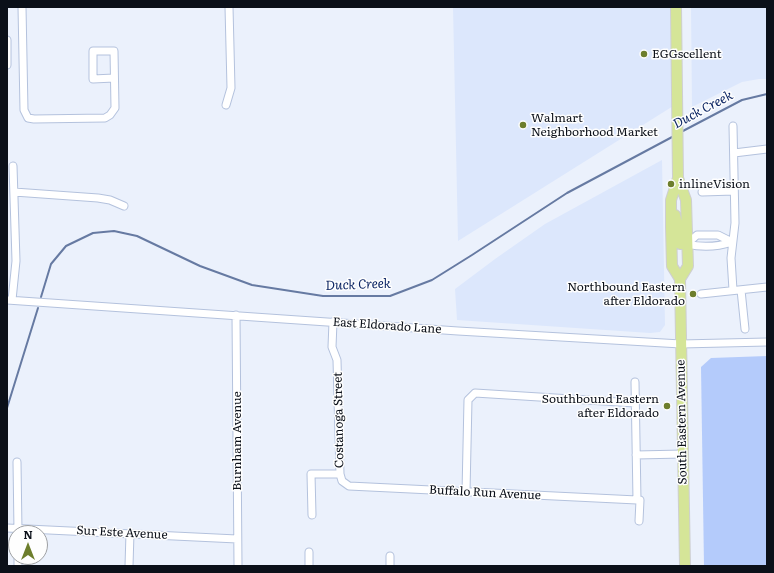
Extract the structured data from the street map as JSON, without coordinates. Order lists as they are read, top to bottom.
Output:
{
  "streets": {
    "main road": ["South Eastern Avenue"],
    "street": [
      "East Eldorado Lane",
      "Costanoga Street",
      "Burnham Avenue",
      "Buffalo Run Avenue",
      "Sur Este Avenue"
    ]
  },
  "crossings": [
    ["East Eldorado Lane", "Costanoga Street"],
    ["East Eldorado Lane", "South Eastern Avenue"],
    ["East Eldorado Lane", "Burnham Avenue"],
    ["Costanoga Street", "Buffalo Run Avenue"],
    ["Burnham Avenue", "Sur Este Avenue"]
  ],
  "water": ["Duck Creek"],
  "places": [
    "EGGscellent",
    "Walmart Neighborhood Market",
    "inlineVision",
    "Northbound Eastern after Eldorado",
    "Southbound Eastern after Eldorado"
  ],
  "north": "top"
}
